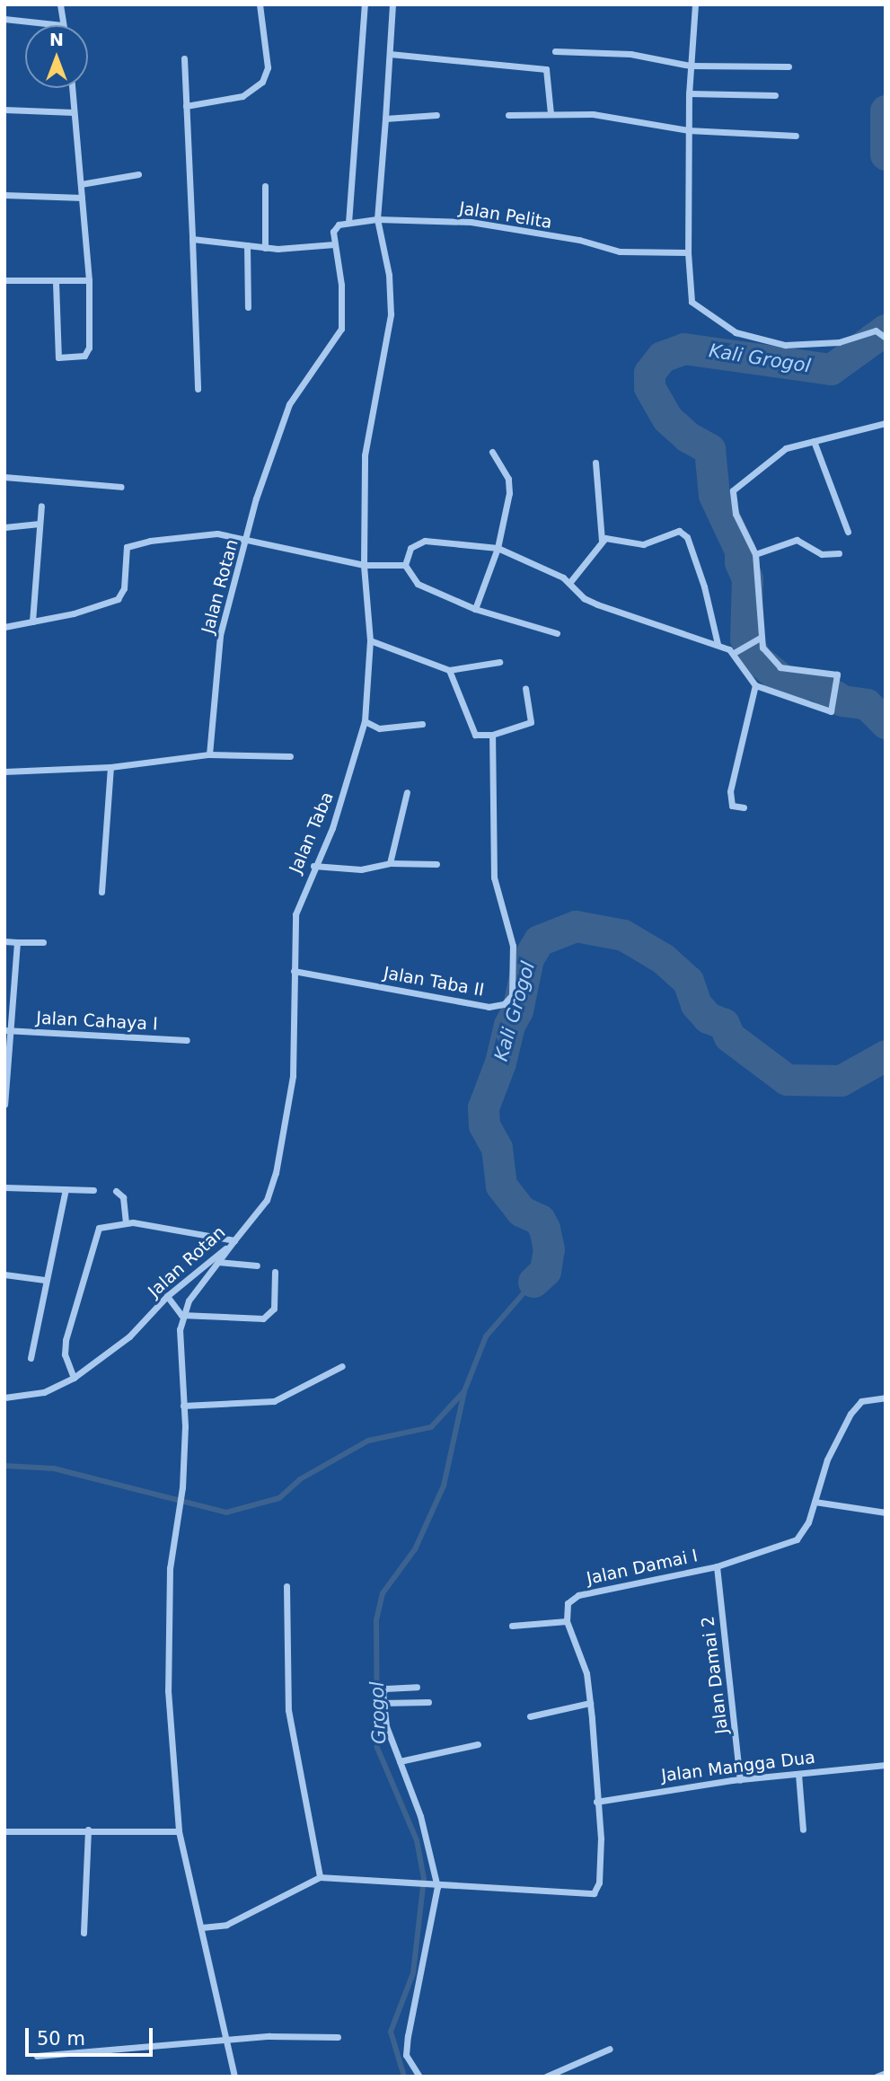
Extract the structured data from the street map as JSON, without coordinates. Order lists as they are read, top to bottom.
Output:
{
  "streets": {
    "street": [
      "Jalan Pelita",
      "Jalan Rotan",
      "Jalan Taba",
      "Jalan Taba II",
      "Jalan Cahaya I",
      "Jalan Damai I",
      "Jalan Damai 2",
      "Jalan Mangga Dua"
    ]
  },
  "crossings": [
    ["Jalan Pelita", "Jalan Taba"],
    ["Jalan Rotan", "Jalan Taba"],
    ["Jalan Rotan", "Jalan Taba II"],
    ["Jalan Damai I", "Jalan Damai 2"],
    ["Jalan Damai 2", "Jalan Mangga Dua"]
  ],
  "water": ["Kali Grogol", "Grogol"],
  "scale_bar": "50 m",
  "north": "top"
}
